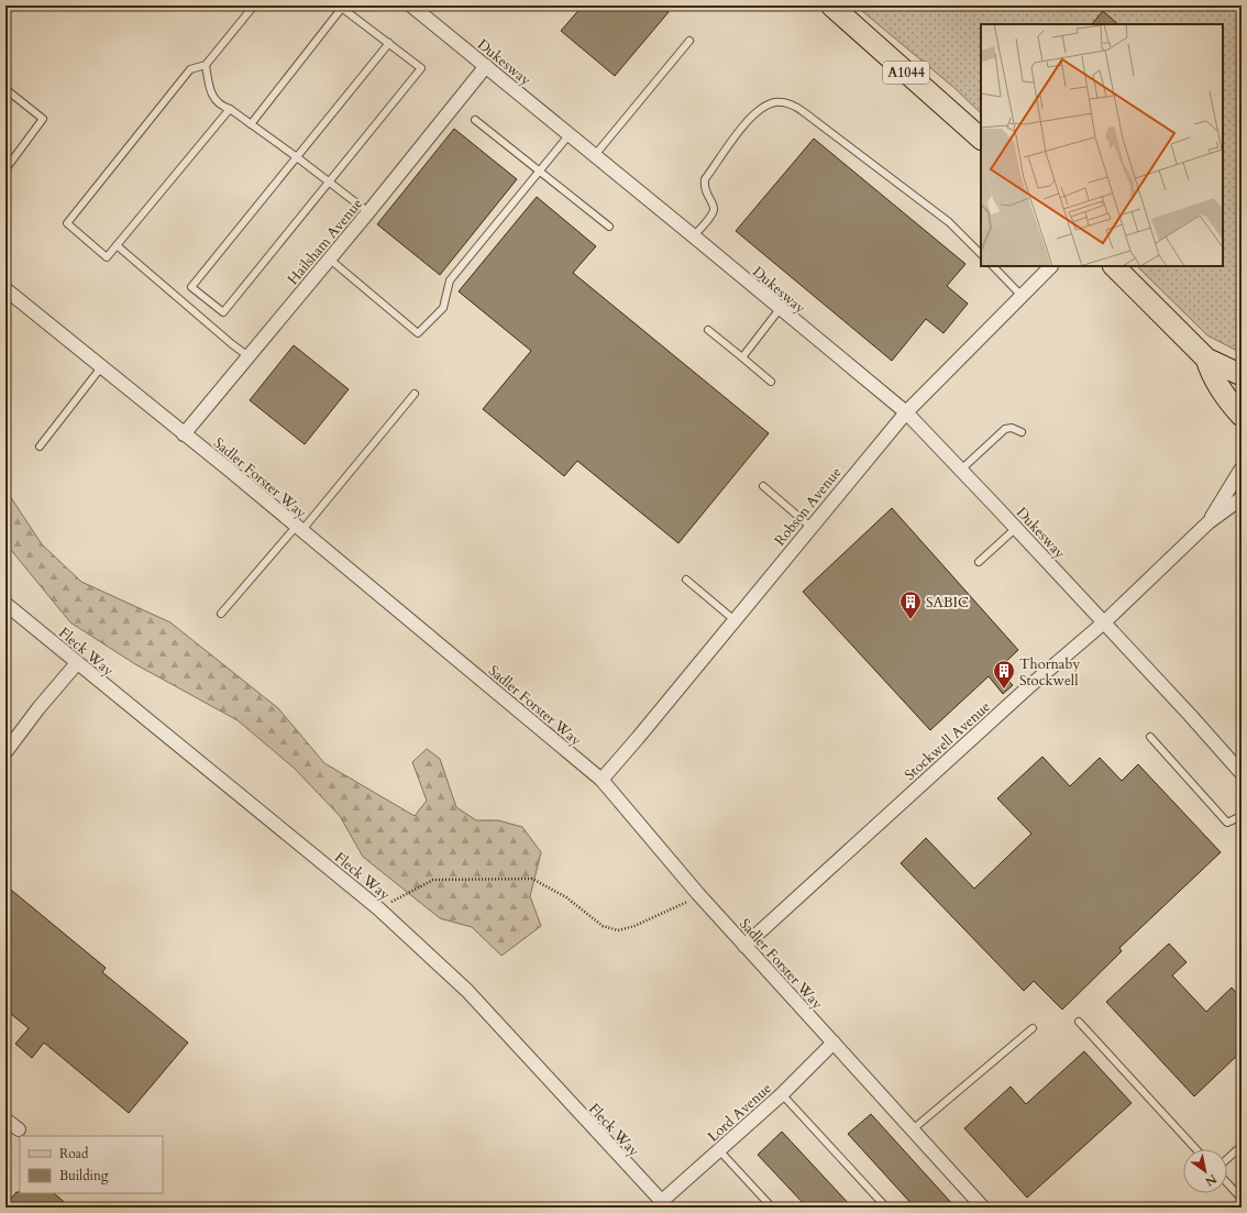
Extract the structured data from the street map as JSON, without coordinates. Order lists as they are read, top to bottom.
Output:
{
  "streets": {
    "main road": ["A1044"],
    "street": [
      "Dukesway",
      "Hailsham Avenue",
      "Sadler Forster Way",
      "Robson Avenue",
      "Fleck Way",
      "Stockwell Avenue",
      "Lord Avenue"
    ]
  },
  "crossings": [
    ["Dukesway", "Hailsham Avenue"],
    ["Dukesway", "Robson Avenue"],
    ["Dukesway", "Stockwell Avenue"],
    ["Hailsham Avenue", "Sadler Forster Way"],
    ["Sadler Forster Way", "Robson Avenue"],
    ["Sadler Forster Way", "Stockwell Avenue"],
    ["Sadler Forster Way", "Lord Avenue"],
    ["Fleck Way", "Lord Avenue"]
  ],
  "places": {
    "building": ["SABIC", "Thornaby Stockwell"]
  },
  "legend": ["Road", "Building"],
  "north": "bottom right"
}
